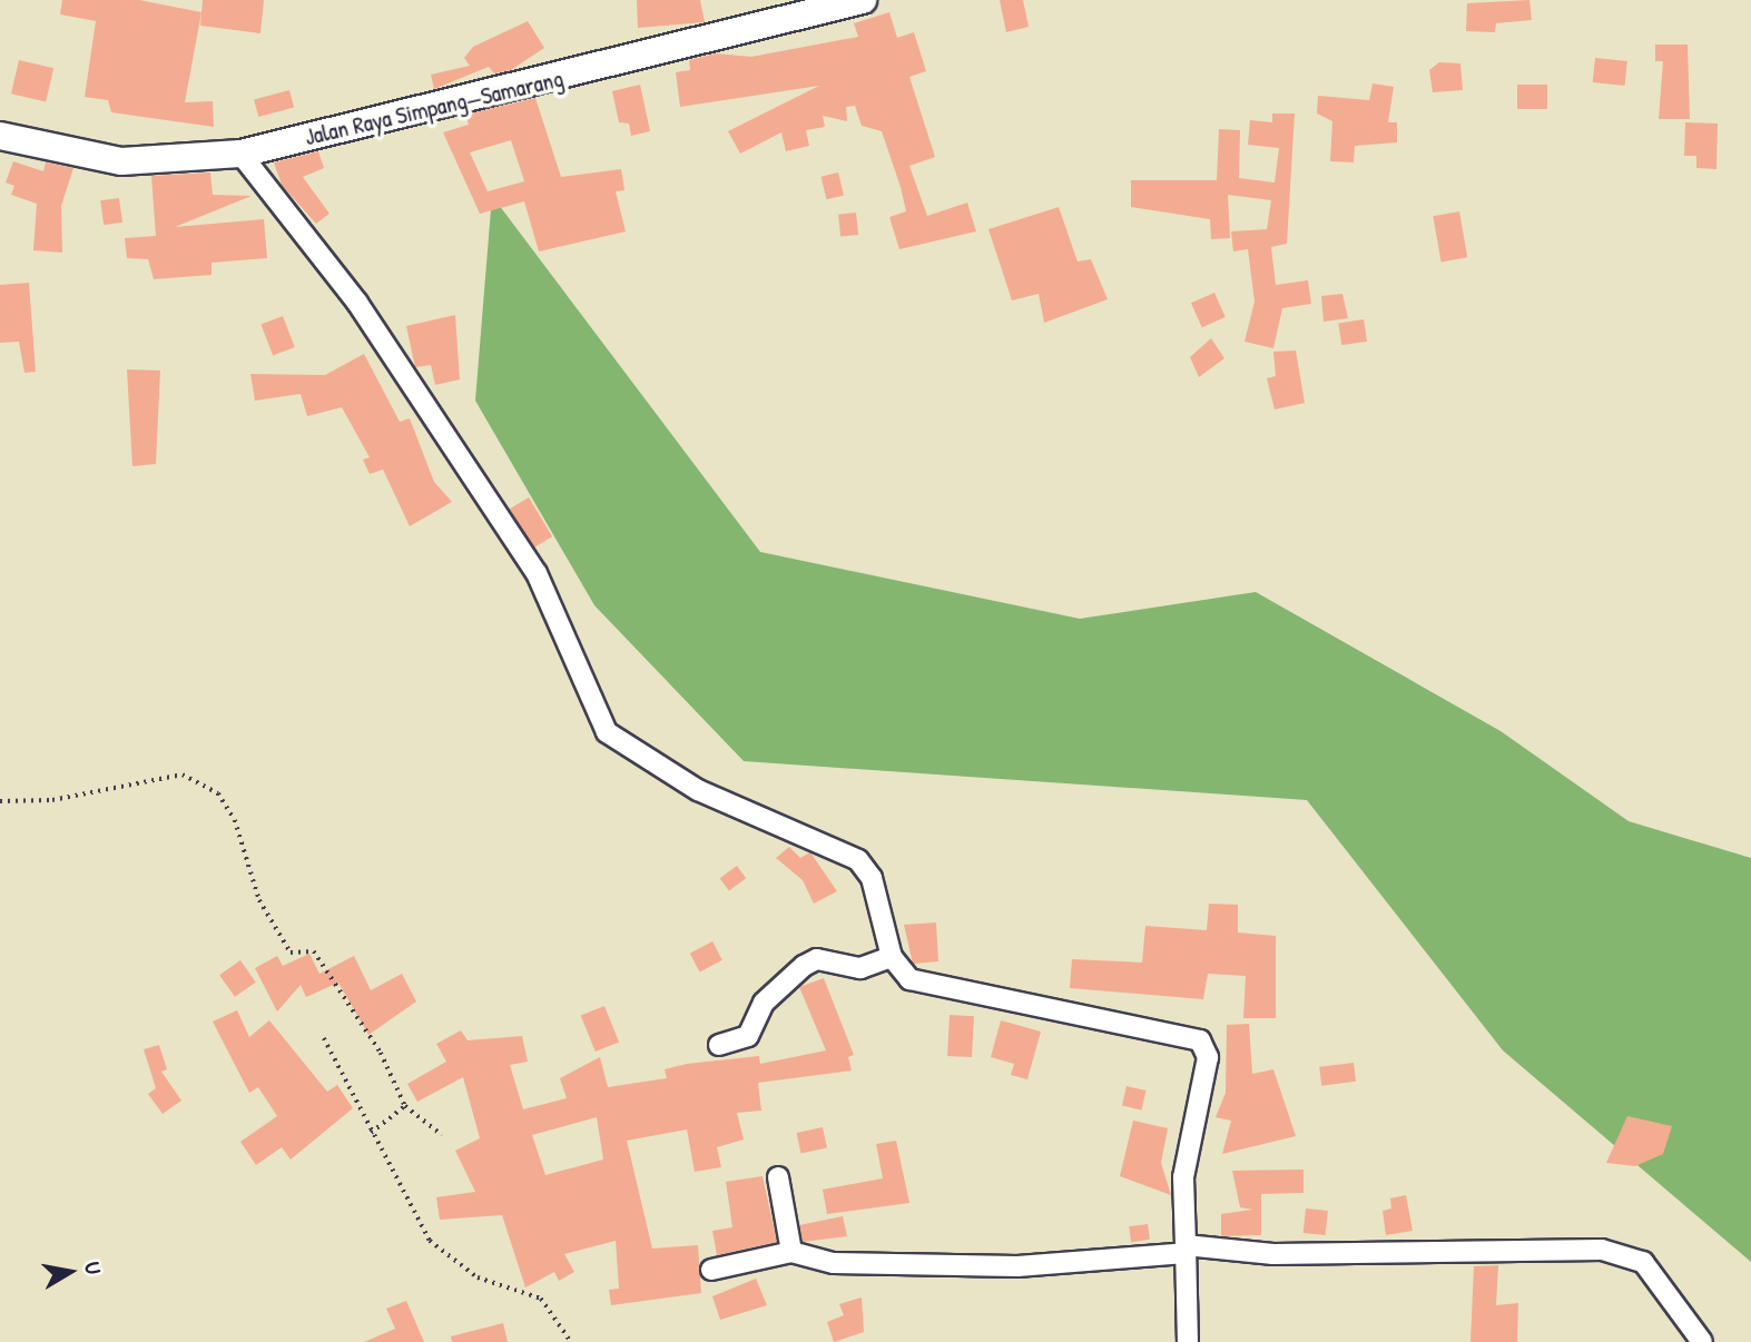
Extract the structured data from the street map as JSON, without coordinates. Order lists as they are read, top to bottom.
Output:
{
  "streets": {
    "main road": ["Jalan Raya Simpang—Samarang"]
  },
  "north": "right"
}
